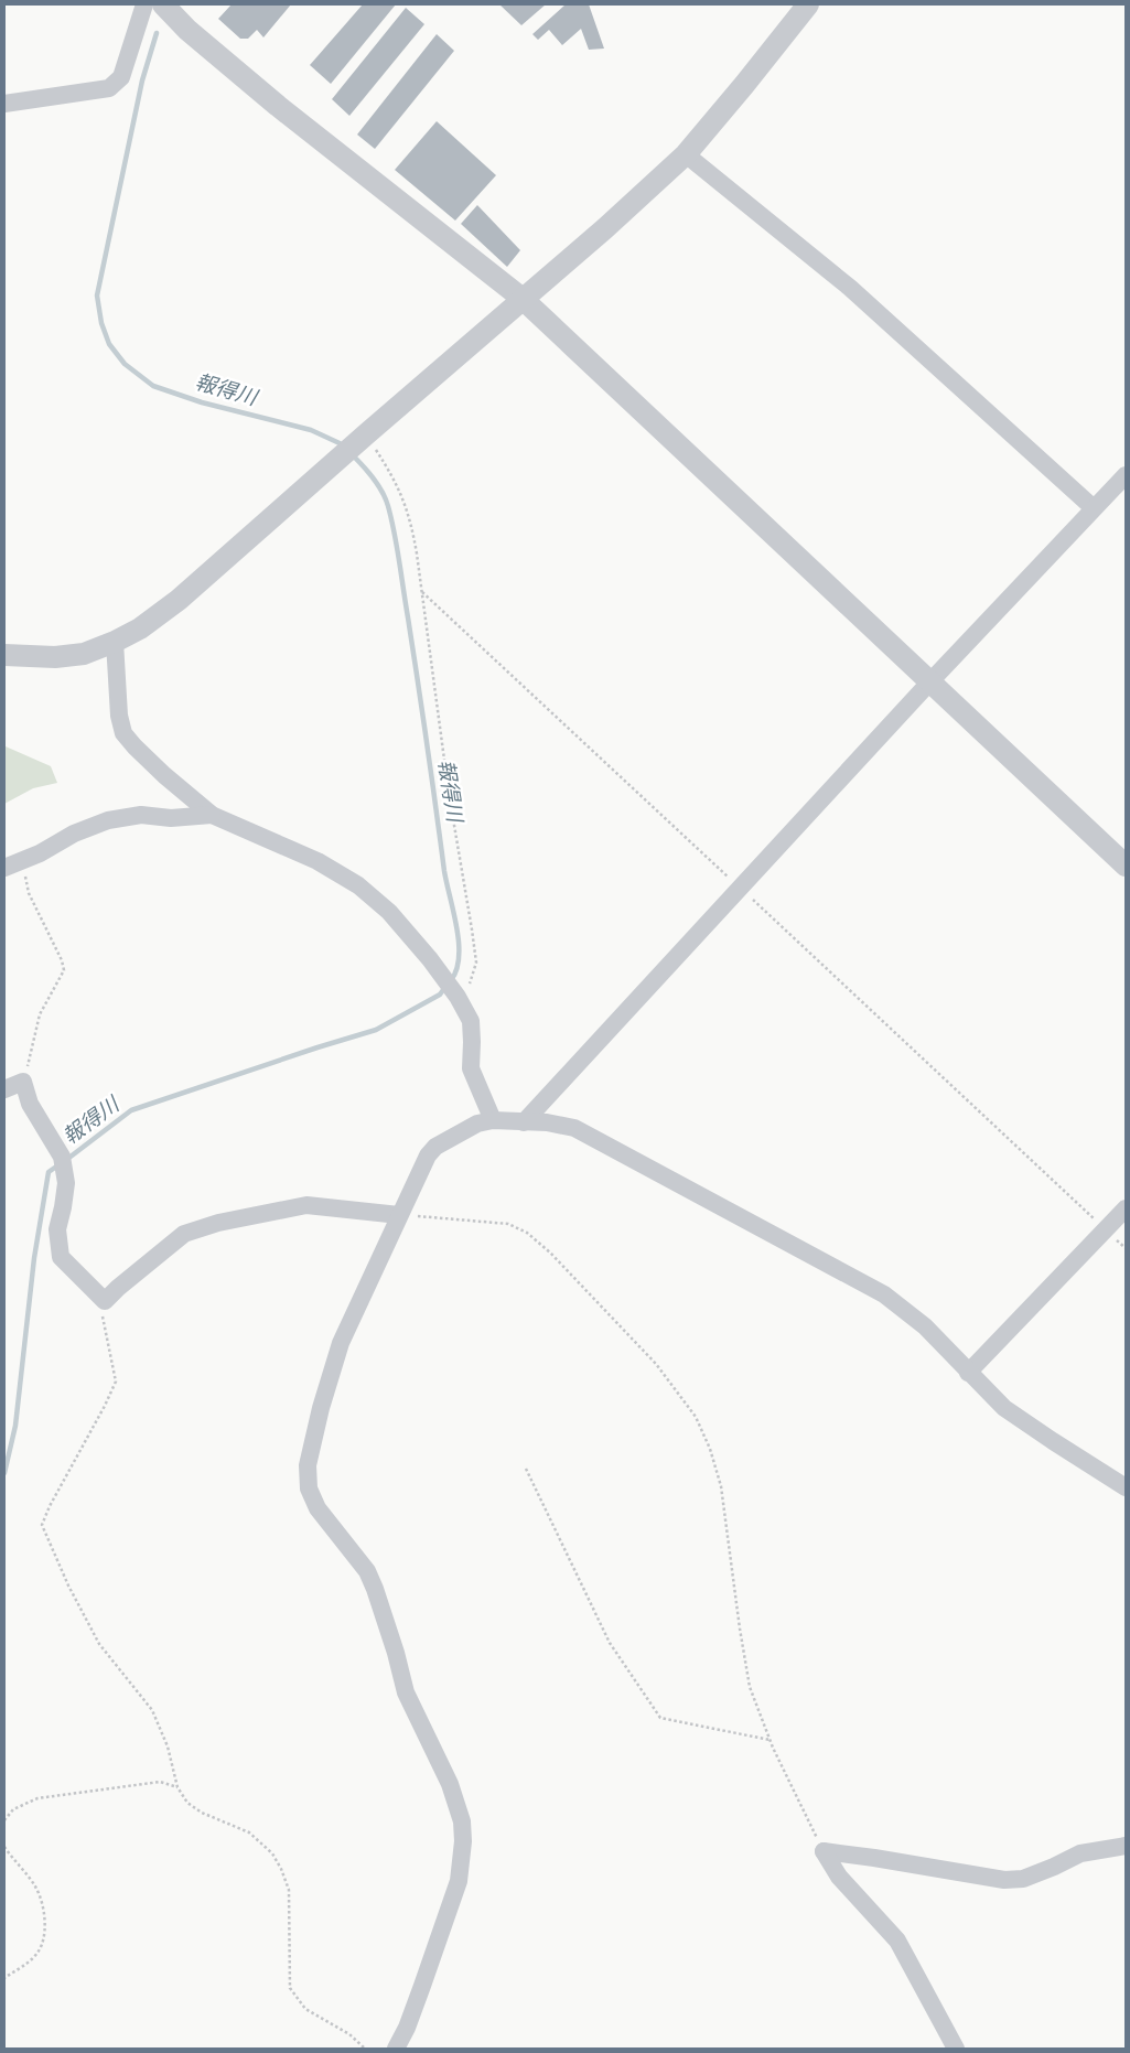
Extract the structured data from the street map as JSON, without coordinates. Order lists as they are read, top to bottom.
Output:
{
  "water": ["報得川"]
}
